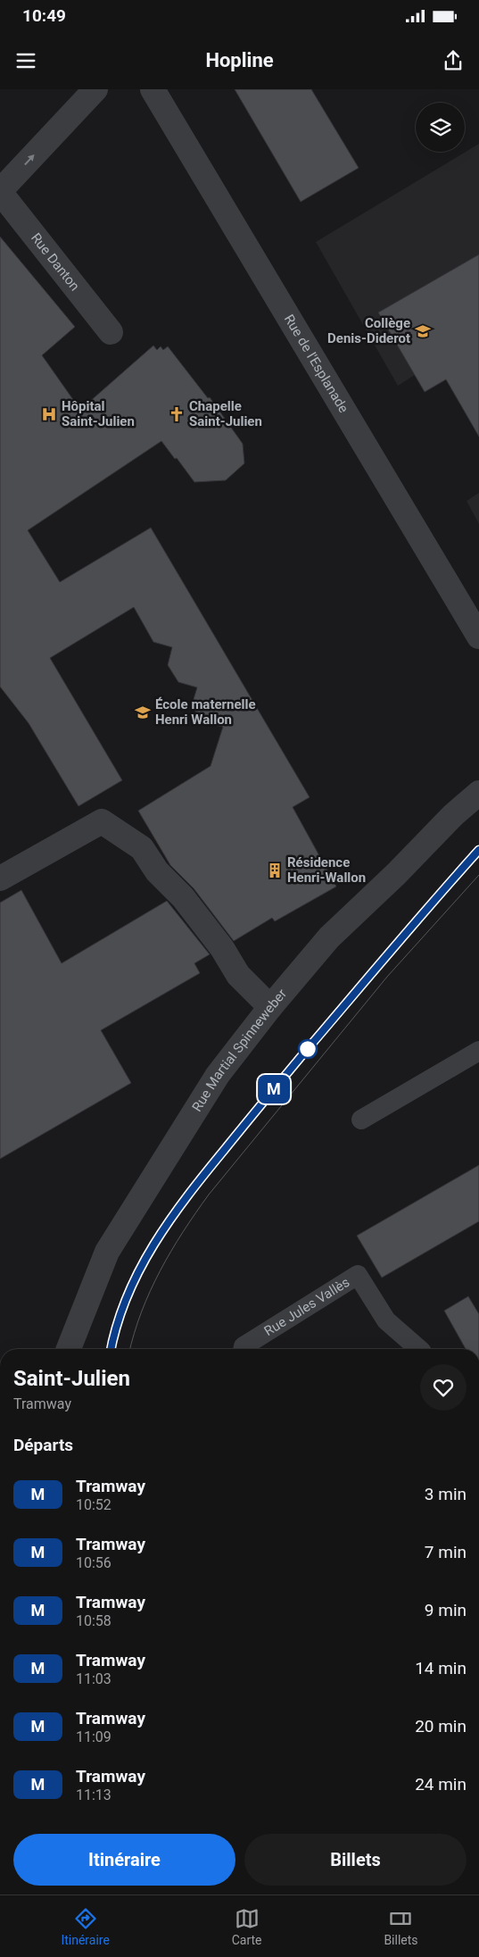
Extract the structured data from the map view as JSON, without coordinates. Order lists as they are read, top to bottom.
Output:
{
  "streets": {
    "street": ["Rue Danton", "Rue de l'Esplanade", "Rue Martial Spinneweber"],
    "lane": ["Rue Jules Vallès"]
  },
  "places": {
    "school or university": ["Collège Denis-Diderot", "École maternelle Henri Wallon"],
    "hospital": ["Hôpital Saint-Julien"],
    "church": ["Chapelle Saint-Julien"],
    "building": ["Résidence Henri-Wallon"]
  },
  "lines": ["tram line M"],
  "page": {
    "status": "10:49",
    "header": "Hopline",
    "on_map": "M",
    "heading": [
      ["Saint-Julien", "Tramway"],
      "Départs"
    ],
    "list": [
      {
        "mark": "M",
        "name": "Tramway",
        "note": "10:52",
        "value": "3 min"
      },
      {
        "mark": "M",
        "name": "Tramway",
        "note": "10:56",
        "value": "7 min"
      },
      {
        "mark": "M",
        "name": "Tramway",
        "note": "10:58",
        "value": "9 min"
      },
      {
        "mark": "M",
        "name": "Tramway",
        "note": "11:03",
        "value": "14 min"
      },
      {
        "mark": "M",
        "name": "Tramway",
        "note": "11:09",
        "value": "20 min"
      },
      {
        "mark": "M",
        "name": "Tramway",
        "note": "11:13",
        "value": "24 min"
      }
    ],
    "buttons": ["Itinéraire", "Billets"],
    "tabs": ["Itinéraire", "Carte", "Billets"]
  }
}
